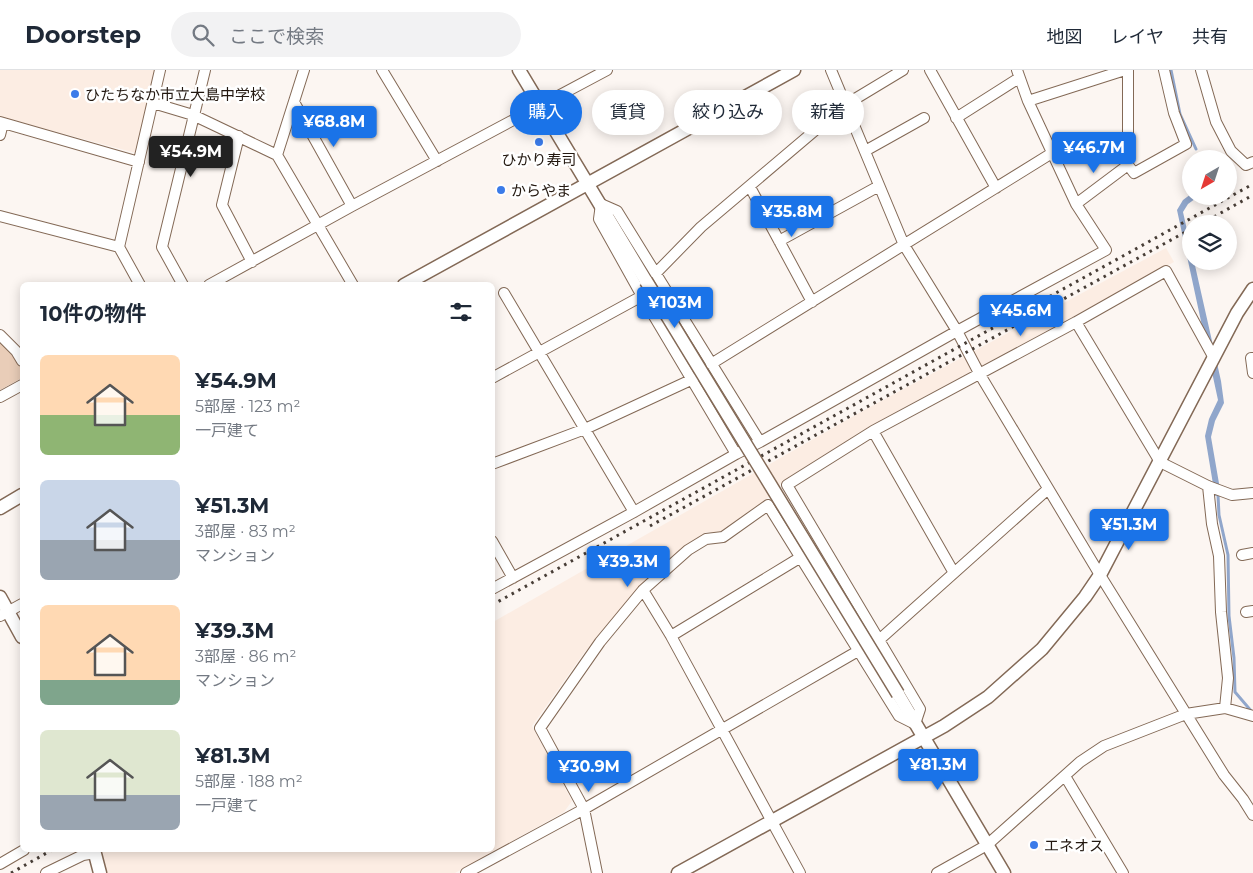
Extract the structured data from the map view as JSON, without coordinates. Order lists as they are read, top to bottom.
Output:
{
  "places": [
    "ひたちなか市立大島中学校",
    "ひかり寿司",
    "からやま",
    "エネオス"
  ],
  "north": "bottom left",
  "page": {
    "header": "Doorstep",
    "search": "ここで検索",
    "nav": ["地図", "レイヤ", "共有"],
    "chip": [
      "購入",
      "賃貸",
      "絞り込み",
      "新着"
    ],
    "price": [
      "¥68.8M",
      "¥46.7M",
      "¥54.9M",
      "¥35.8M",
      "¥103M",
      "¥45.6M",
      "¥51.3M",
      "¥39.3M",
      "¥81.3M",
      "¥30.9M"
    ],
    "heading": "10件の物件",
    "list": [
      {
        "name": "¥54.9M",
        "note": "5部屋 · 123 m² · 一戸建て"
      },
      {
        "name": "¥51.3M",
        "note": "3部屋 · 83 m² · マンション"
      },
      {
        "name": "¥39.3M",
        "note": "3部屋 · 86 m² · マンション"
      },
      {
        "name": "¥81.3M",
        "note": "5部屋 · 188 m² · 一戸建て"
      }
    ]
  }
}
